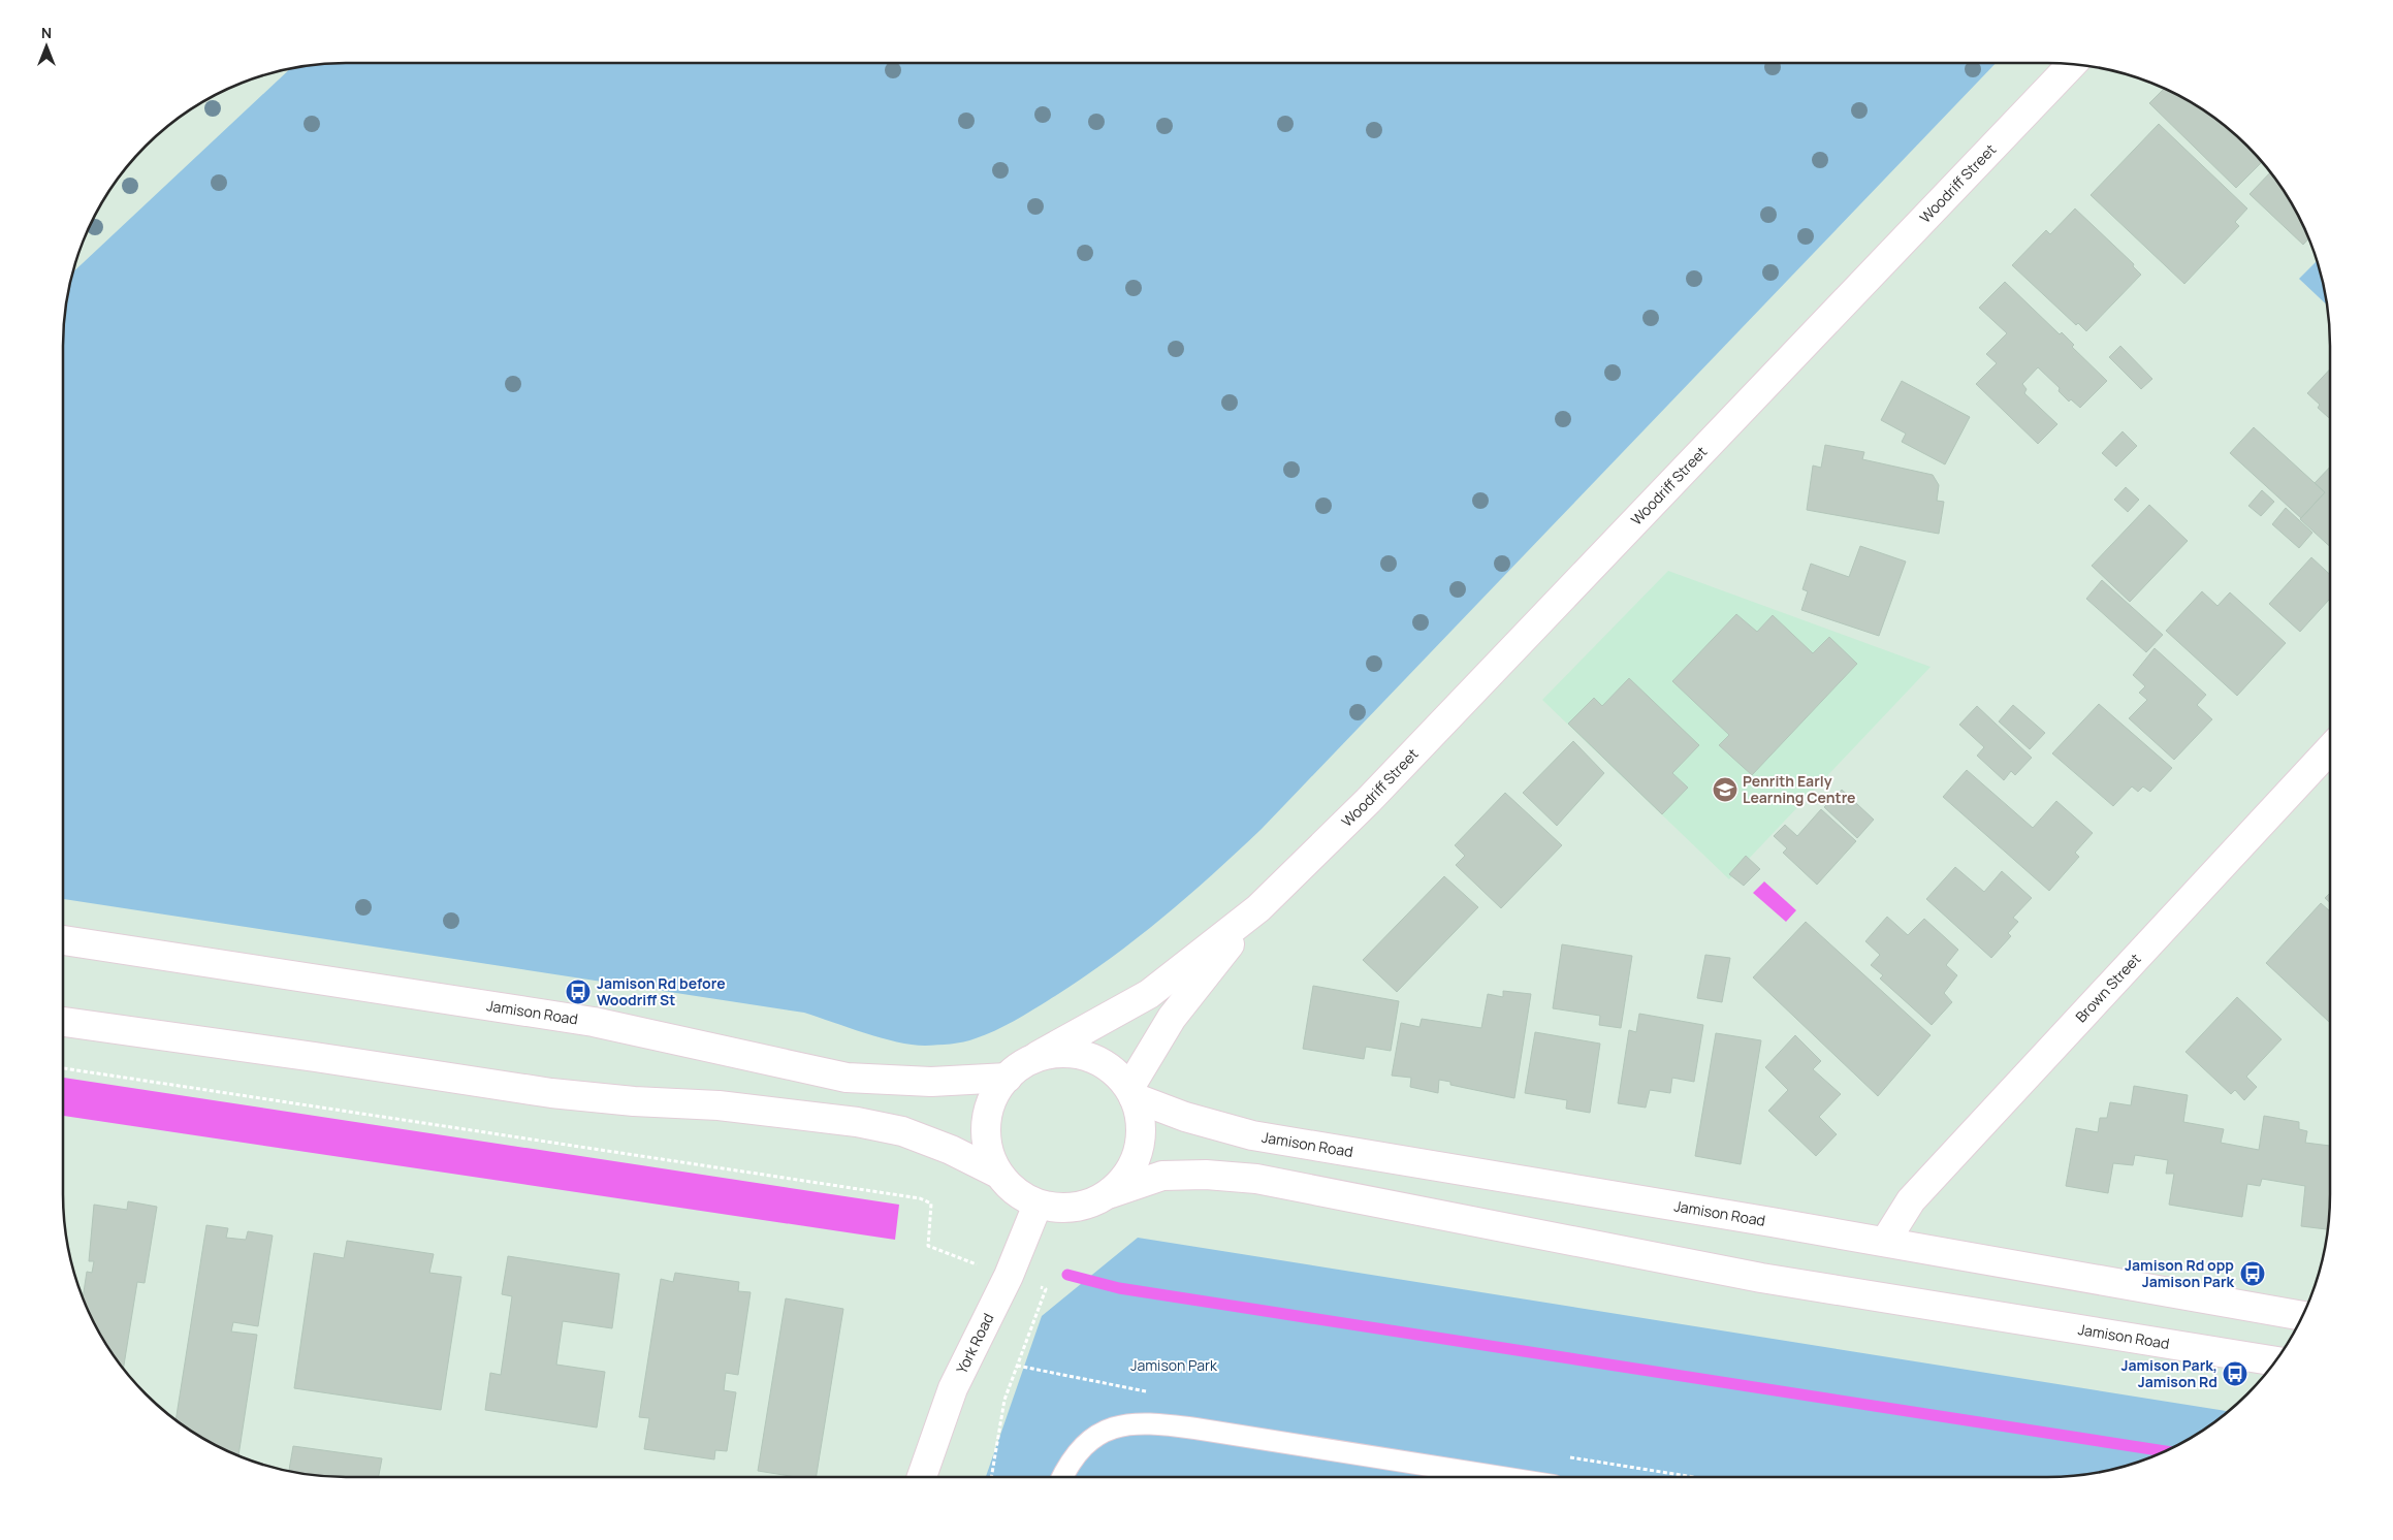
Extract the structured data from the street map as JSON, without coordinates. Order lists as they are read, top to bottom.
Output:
{
  "streets": {
    "main road": [
      "Woodriff Street",
      "Brown Street",
      "Jamison Road",
      "York Road"
    ]
  },
  "crossings": [
    ["Woodriff Street", "Jamison Road"],
    ["Woodriff Street", "York Road"],
    ["Brown Street", "Jamison Road"],
    ["Jamison Road", "York Road"]
  ],
  "parks": ["Jamison Park"],
  "places": {
    "school or university": ["Penrith Early Learning Centre"],
    "bus stop": ["Jamison Rd before Woodriff St", "Jamison Rd opp Jamison Park", "Jamison Park, Jamison Rd"]
  },
  "north": "top"
}
